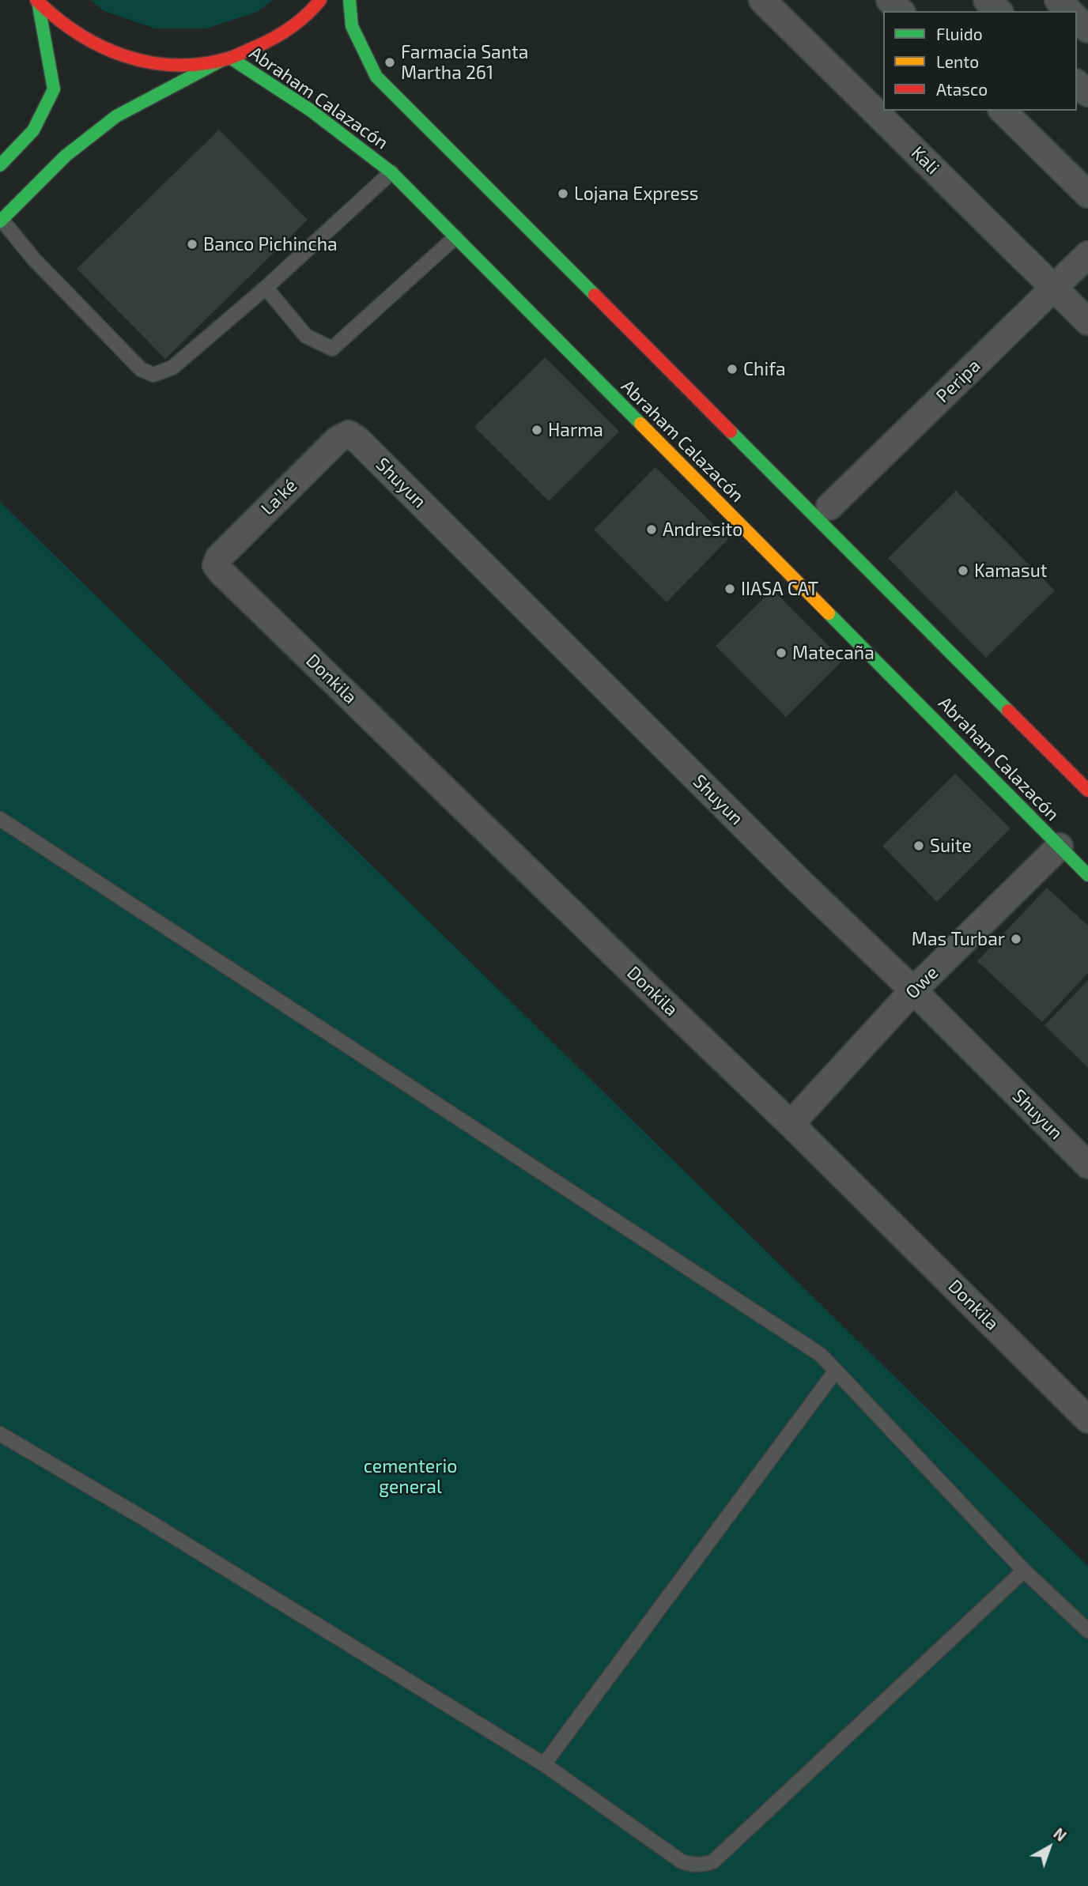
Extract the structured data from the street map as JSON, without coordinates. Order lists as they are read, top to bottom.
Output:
{
  "streets": {
    "main road": ["Abraham Calazacón"],
    "street": [
      "Kali",
      "Peripa",
      "Shuyun",
      "La'ké",
      "Donkila",
      "Owe"
    ]
  },
  "crossings": [
    ["Abraham Calazacón", "Owe"],
    ["Kali", "Peripa"],
    ["Shuyun", "La'ké"],
    ["Shuyun", "Owe"],
    ["La'ké", "Donkila"],
    ["Donkila", "Owe"]
  ],
  "parks": ["cementerio general"],
  "places": [
    "Farmacia Santa Martha 261",
    "Lojana Express",
    "Banco Pichincha",
    "Chifa",
    "Harma",
    "Andresito",
    "Kamasut",
    "IIASA CAT",
    "Matecaña",
    "Suite",
    "Mas Turbar"
  ],
  "legend": ["Fluido", "Lento", "Atasco"],
  "north": "top right"
}
